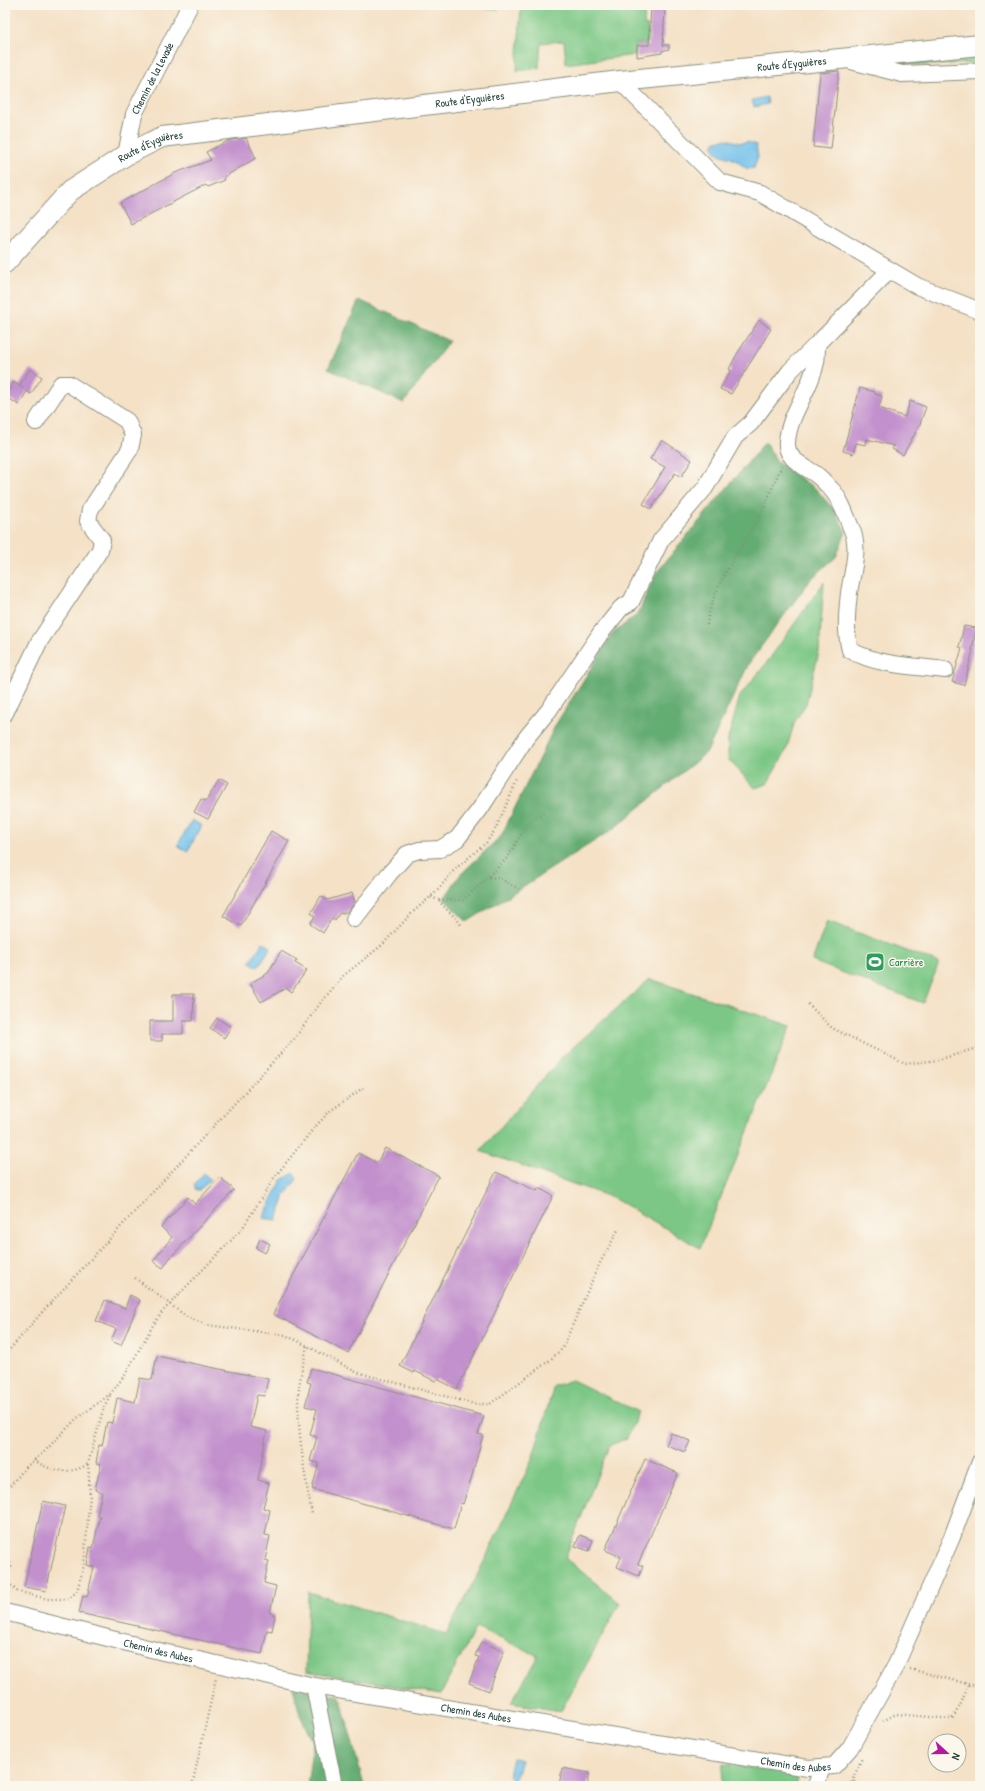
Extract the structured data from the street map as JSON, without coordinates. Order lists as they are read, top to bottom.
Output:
{
  "streets": {
    "main road": ["Route d'Eyguières"],
    "street": ["Chemin de la Levade", "Chemin des Aubes"]
  },
  "crossings": [
    ["Route d'Eyguières", "Chemin de la Levade"]
  ],
  "places": {
    "sports": ["Carrière"]
  },
  "north": "right"
}
